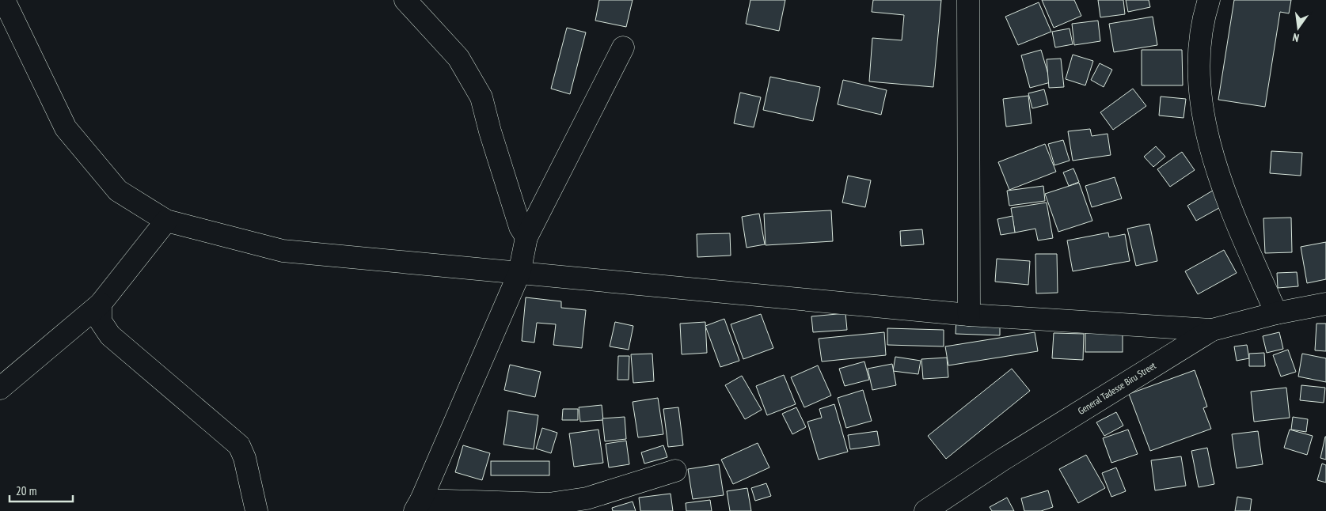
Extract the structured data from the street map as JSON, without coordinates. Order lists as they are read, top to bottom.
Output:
{
  "streets": {
    "street": ["General Tadesse Biru Street"]
  },
  "scale_bar": "20 m",
  "north": "bottom"
}
